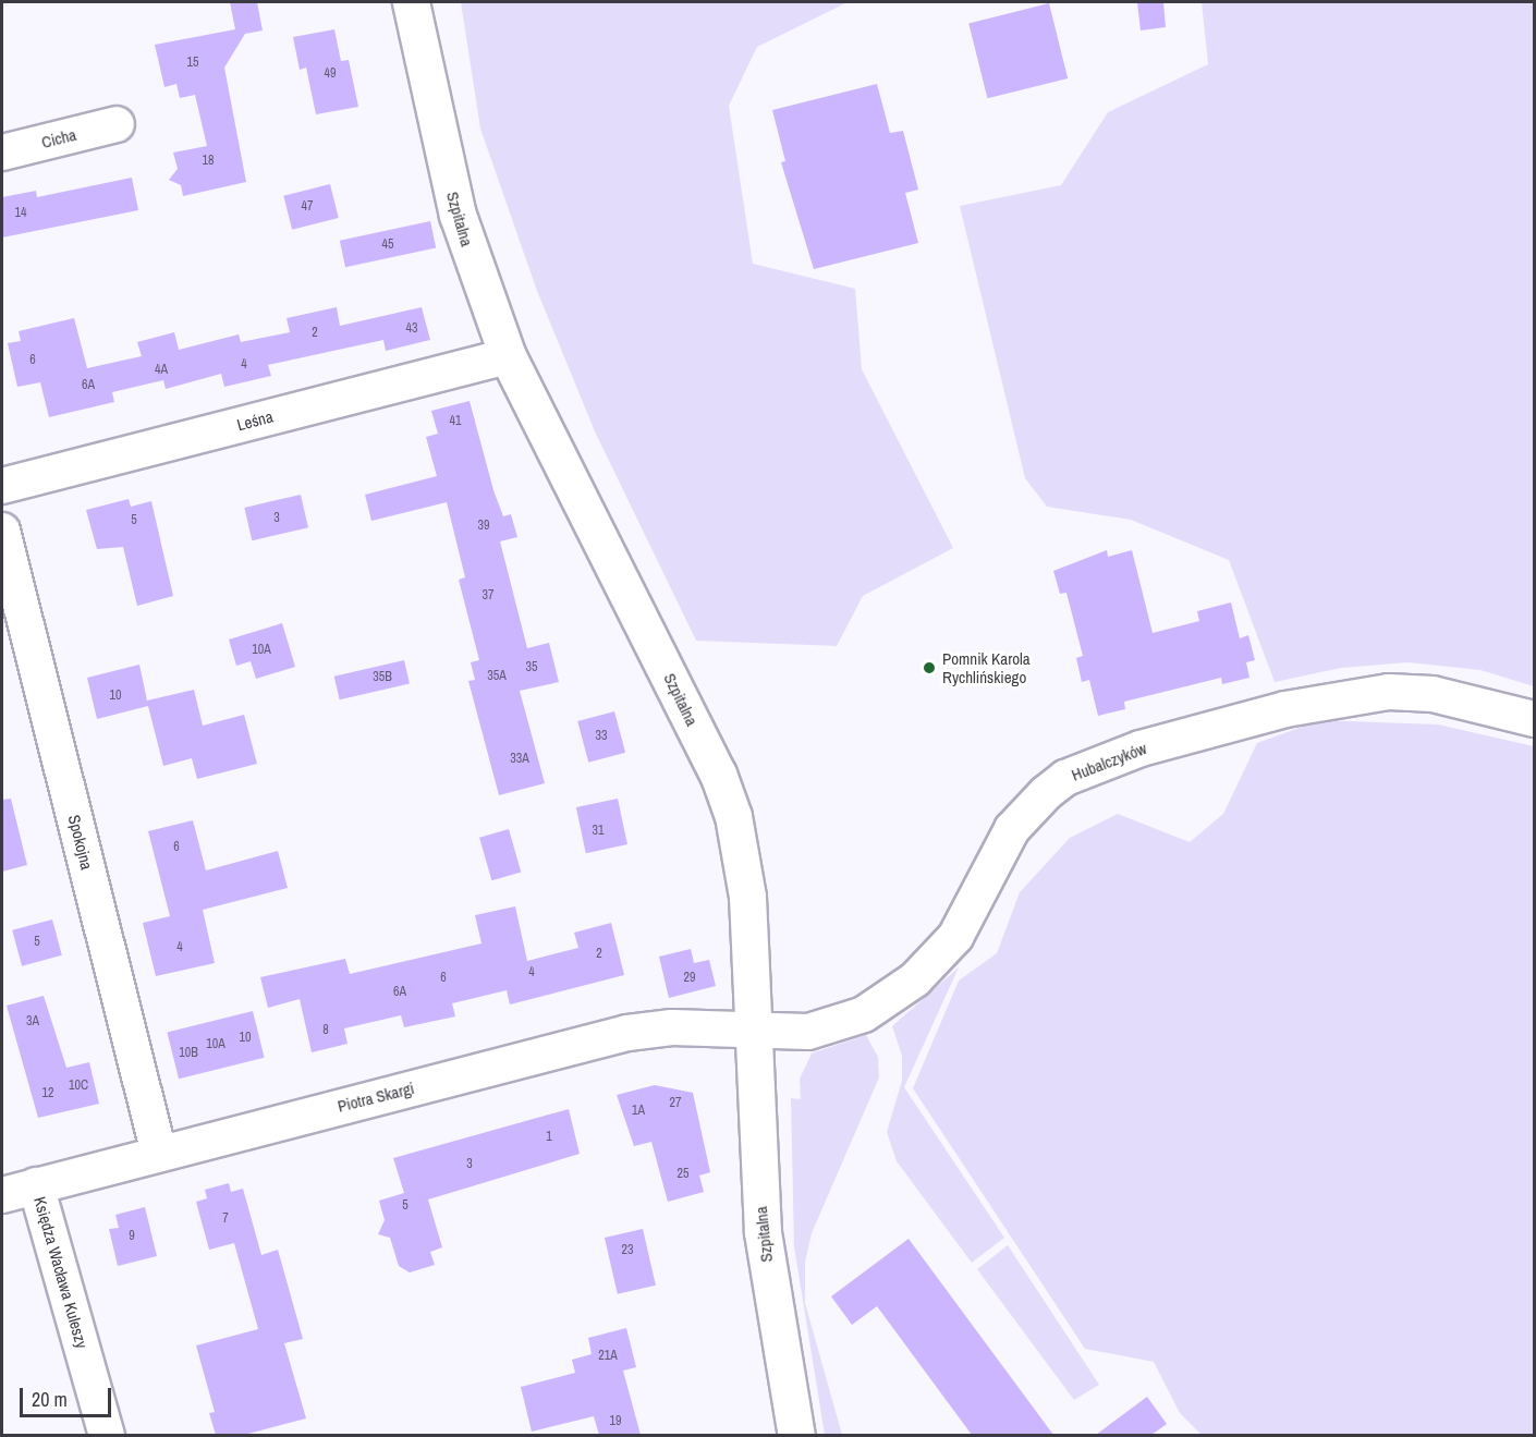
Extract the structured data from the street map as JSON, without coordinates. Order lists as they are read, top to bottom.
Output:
{
  "streets": {
    "street": [
      "Cicha",
      "Szpitalna",
      "Leśna",
      "Hubalczyków",
      "Spokojna",
      "Piotra Skargi",
      "Księdza Wacława Kuleszy"
    ]
  },
  "crossings": [
    ["Szpitalna", "Leśna"],
    ["Szpitalna", "Hubalczyków"],
    ["Szpitalna", "Piotra Skargi"],
    ["Hubalczyków", "Piotra Skargi"],
    ["Spokojna", "Piotra Skargi"],
    ["Piotra Skargi", "Księdza Wacława Kuleszy"]
  ],
  "places": ["Pomnik Karola Rychlińskiego"],
  "house_numbers": [
    "15",
    "49",
    "18",
    "47",
    "14",
    "45",
    "43",
    "2",
    "6",
    "4",
    "4A",
    "6A",
    "41",
    "3",
    "5",
    "39",
    "37",
    "10A",
    "35",
    "35A",
    "35B",
    "10",
    "33",
    "33A",
    "31",
    "6",
    "5",
    "4",
    "2",
    "4",
    "6",
    "29",
    "6A",
    "3A",
    "8",
    "10",
    "10A",
    "10B",
    "10C",
    "12",
    "27",
    "1A",
    "1",
    "3",
    "25",
    "5",
    "7",
    "9",
    "23",
    "21A",
    "19"
  ],
  "scale_bar": "20 m"
}
